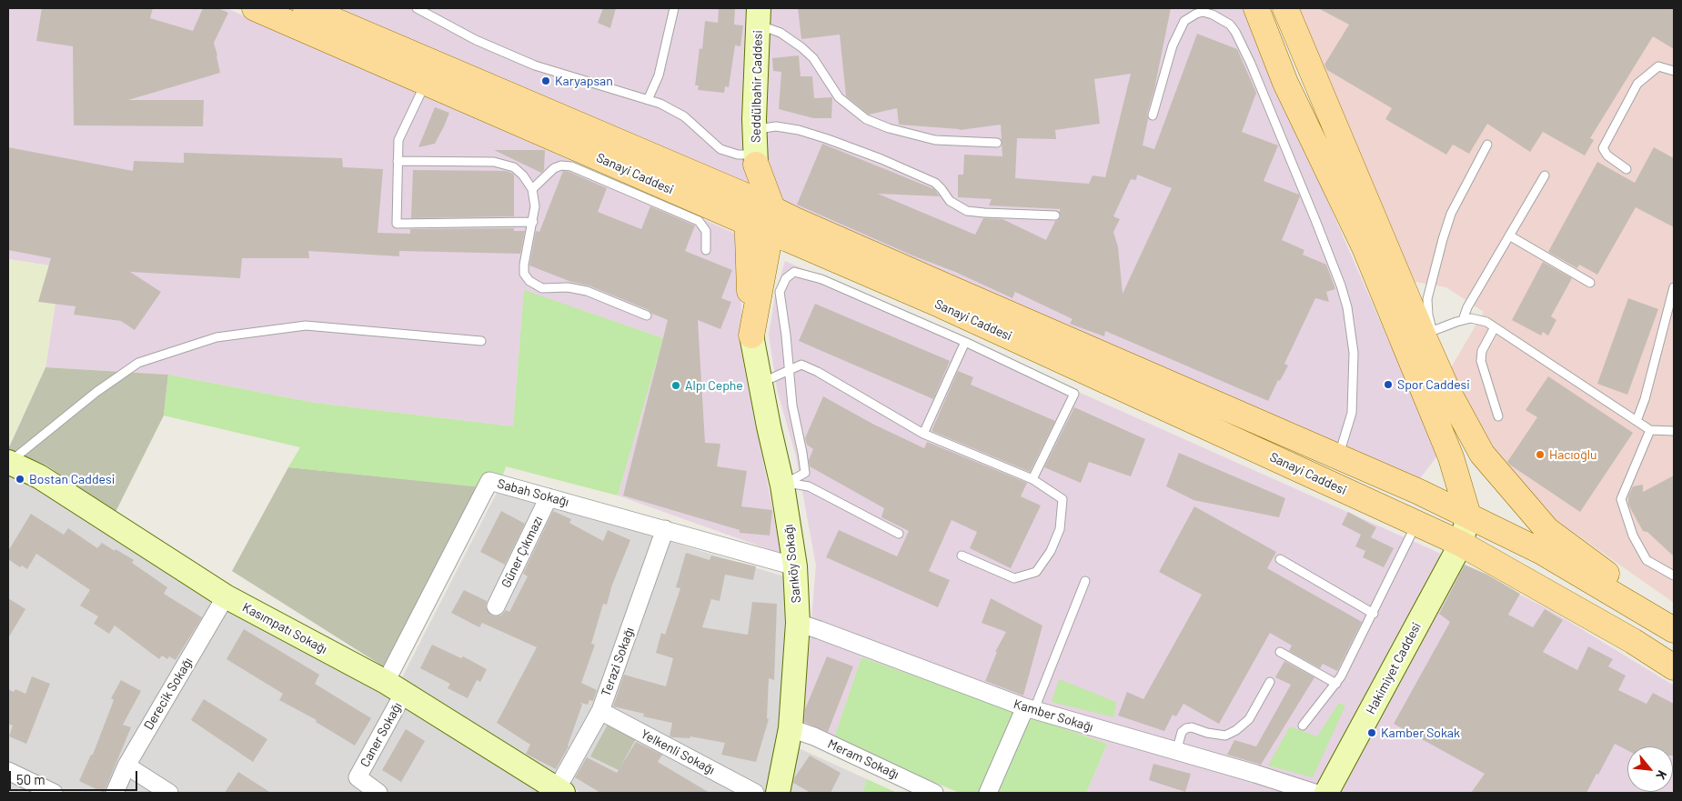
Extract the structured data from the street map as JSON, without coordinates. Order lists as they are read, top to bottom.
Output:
{
  "streets": {
    "main road": ["Sanayi Caddesi"],
    "street": [
      "Seddülbahir Caddesi",
      "Sabah Sokağı",
      "Güner Çıkmazı",
      "Sarıköy Sokağı",
      "Kasımpatı Sokağı",
      "Terazi Sokağı",
      "Hakimiyet Caddesi",
      "Derecik Sokağı",
      "Kamber Sokağı",
      "Caner Sokağı",
      "Yelkenli Sokağı",
      "Meram Sokağı"
    ]
  },
  "crossings": [
    ["Sanayi Caddesi", "Hakimiyet Caddesi"],
    ["Sabah Sokağı", "Güner Çıkmazı"],
    ["Sabah Sokağı", "Sarıköy Sokağı"],
    ["Sabah Sokağı", "Kasımpatı Sokağı"],
    ["Sabah Sokağı", "Terazi Sokağı"],
    ["Sabah Sokağı", "Caner Sokağı"],
    ["Sarıköy Sokağı", "Kamber Sokağı"],
    ["Sarıköy Sokağı", "Meram Sokağı"],
    ["Kasımpatı Sokağı", "Terazi Sokağı"],
    ["Kasımpatı Sokağı", "Derecik Sokağı"],
    ["Kasımpatı Sokağı", "Caner Sokağı"],
    ["Terazi Sokağı", "Yelkenli Sokağı"]
  ],
  "places": [
    "Karyapsan",
    "Spor Caddesi",
    "Alpı Cephe",
    "Hacıoğlu",
    "Bostan Caddesi",
    "Kamber Sokak"
  ],
  "scale_bar": "50 m",
  "north": "bottom right"
}
